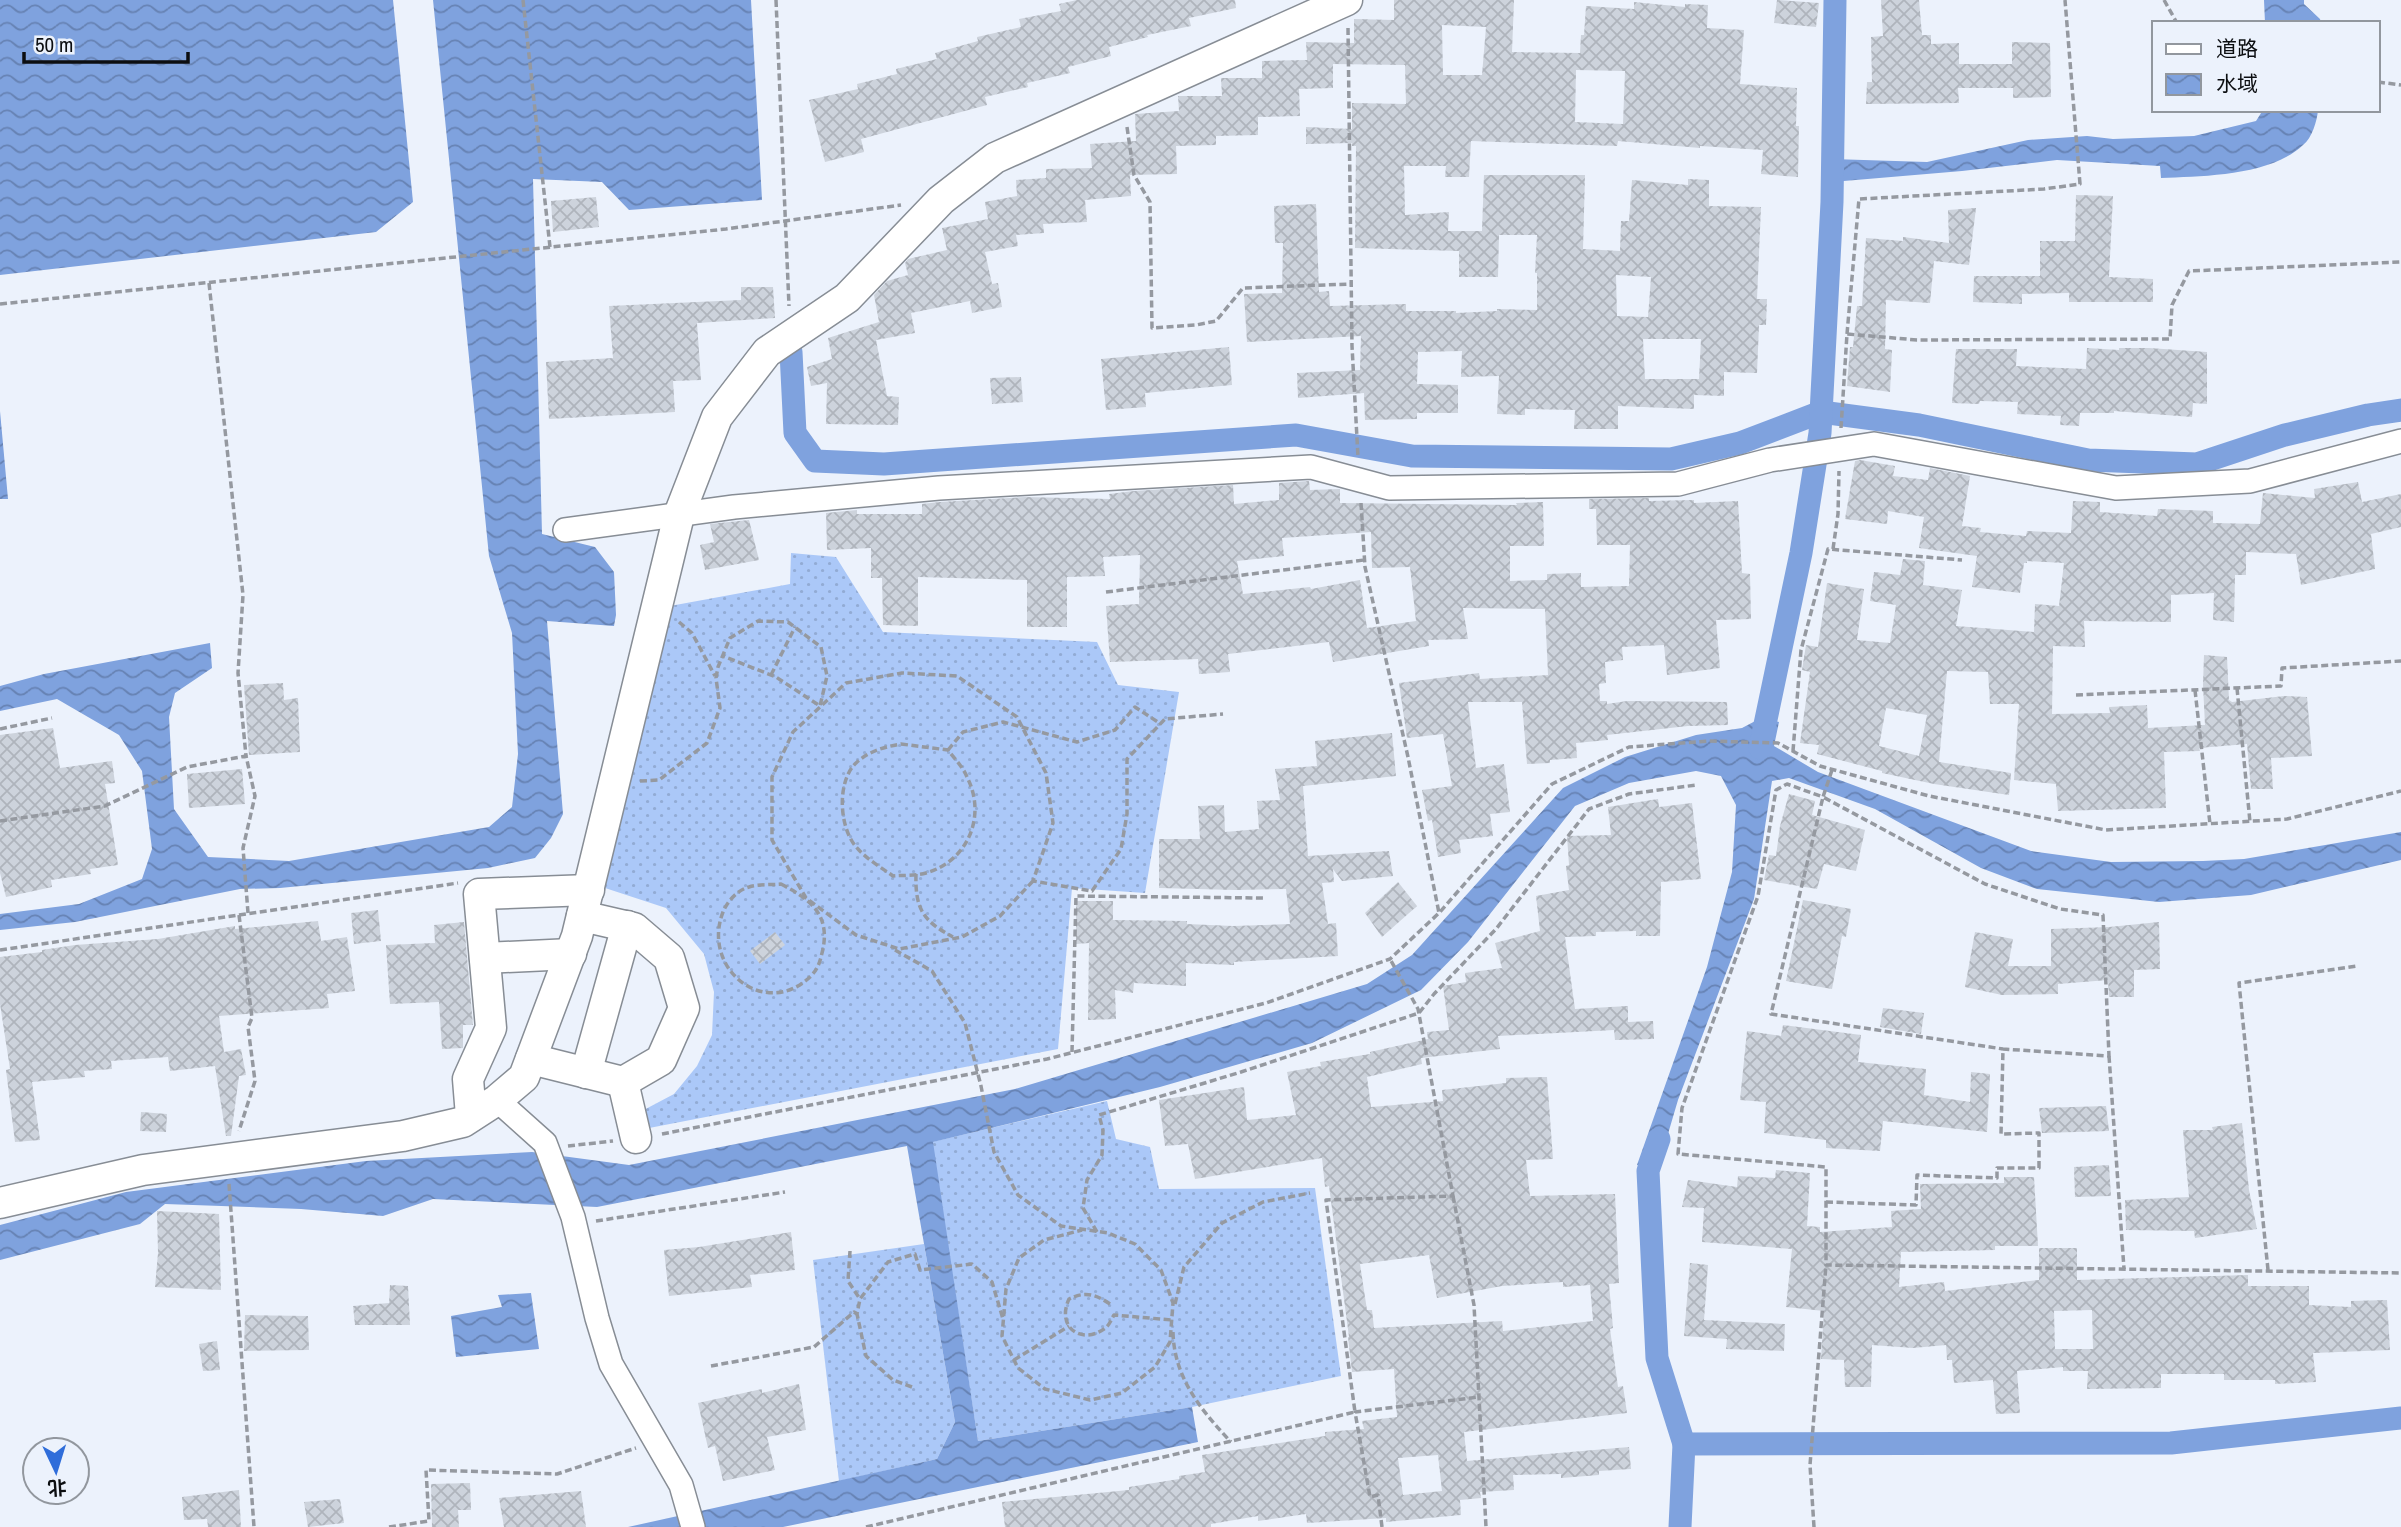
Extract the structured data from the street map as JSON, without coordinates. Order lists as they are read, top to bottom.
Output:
{
  "legend": ["道路", "水域"],
  "scale_bar": "50 m",
  "north": "bottom"
}
